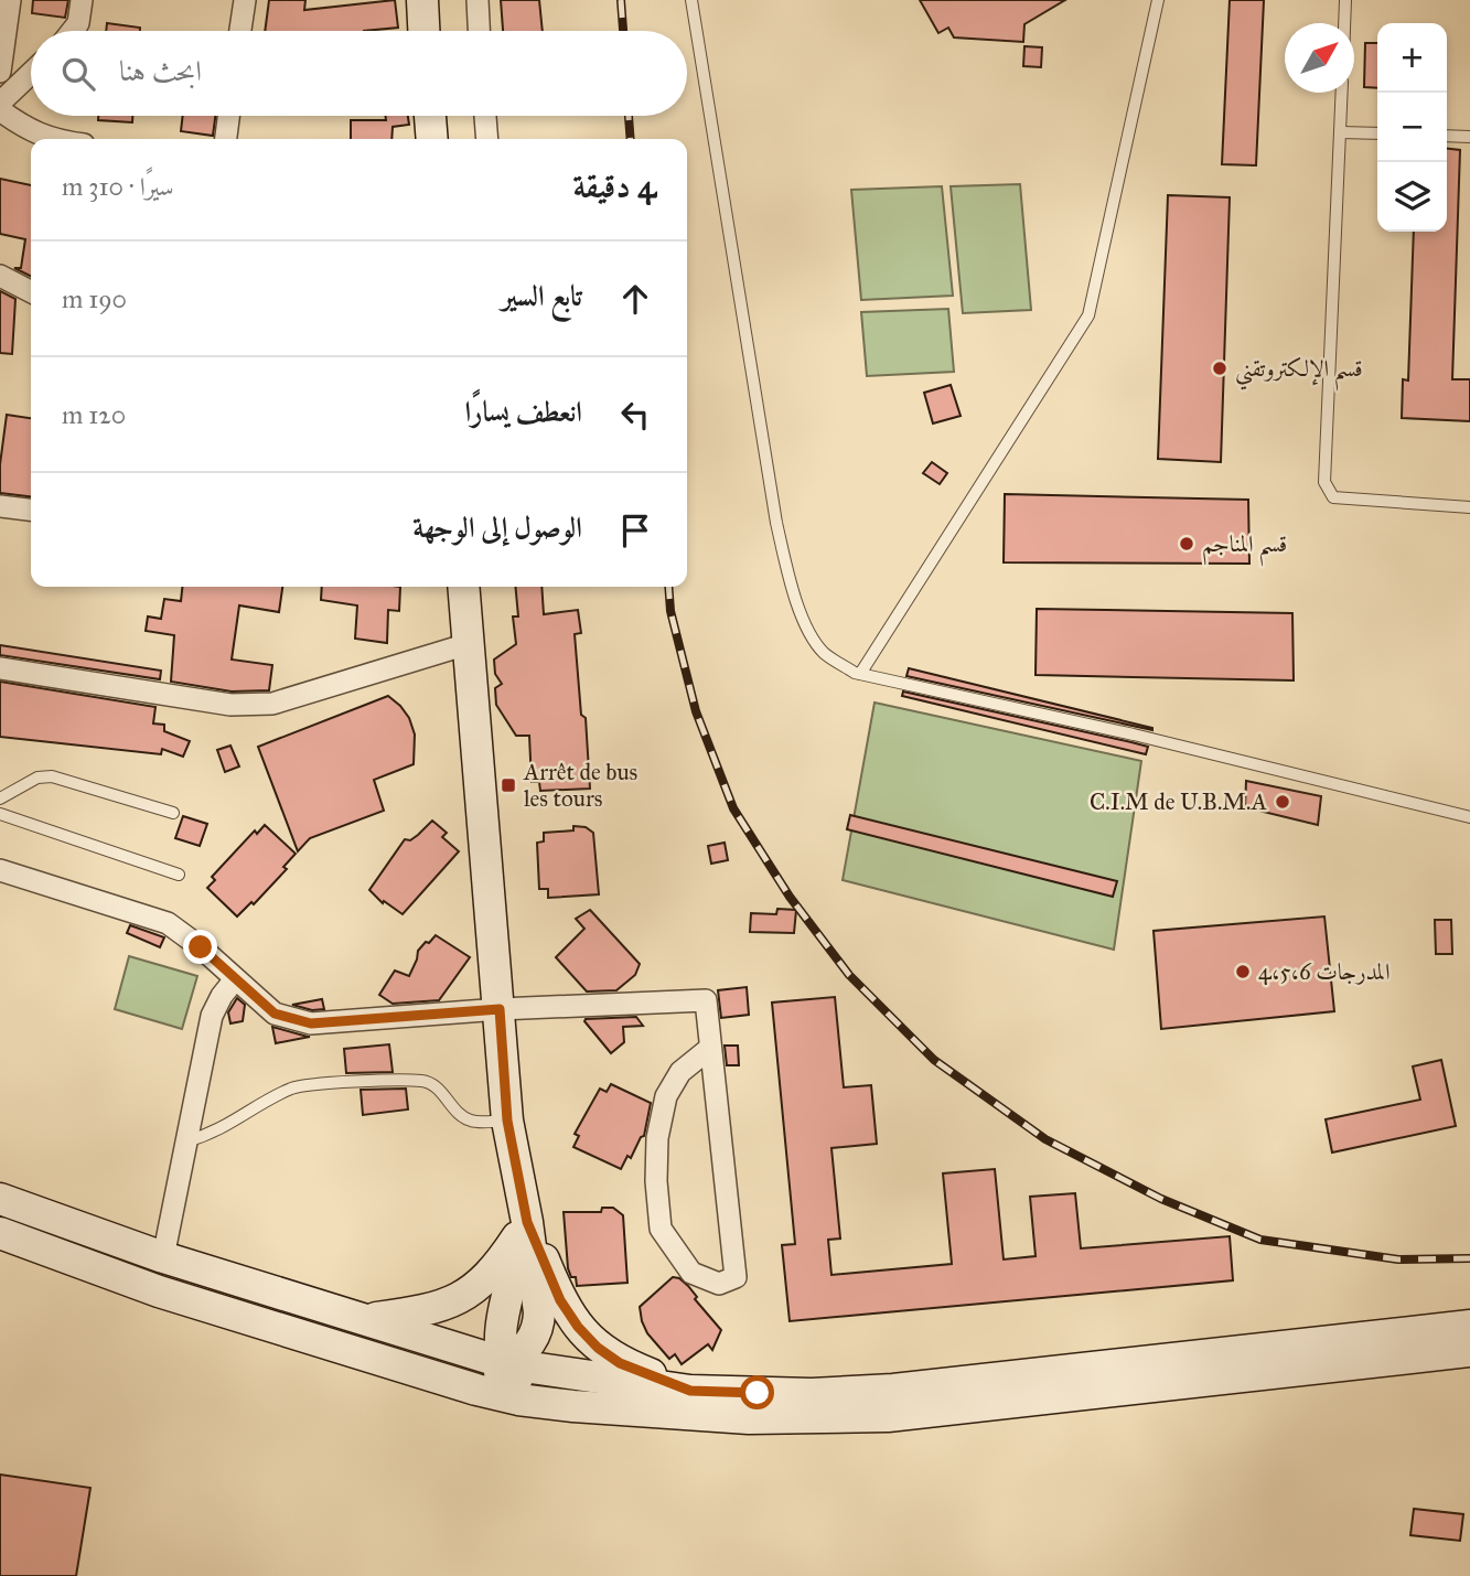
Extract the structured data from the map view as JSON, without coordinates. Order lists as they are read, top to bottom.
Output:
{
  "places": {
    "other": [
      "قسم الإلكتروتقني",
      "قسم المناجم",
      "C.I.M de U.B.M.A",
      "المدرجات 4،5،6"
    ],
    "transit": ["Arrêt de bus les tours"]
  },
  "north": "top right",
  "page": {
    "map_buttons": ["+", "−"],
    "search": "ابحث هنا",
    "heading": ["4 دقيقة", "سيرًا · 310 m"],
    "list": [
      ["تابع السير", "190 m"],
      ["انعطف يسارًا", "120 m"],
      "الوصول إلى الوجهة"
    ]
  }
}
